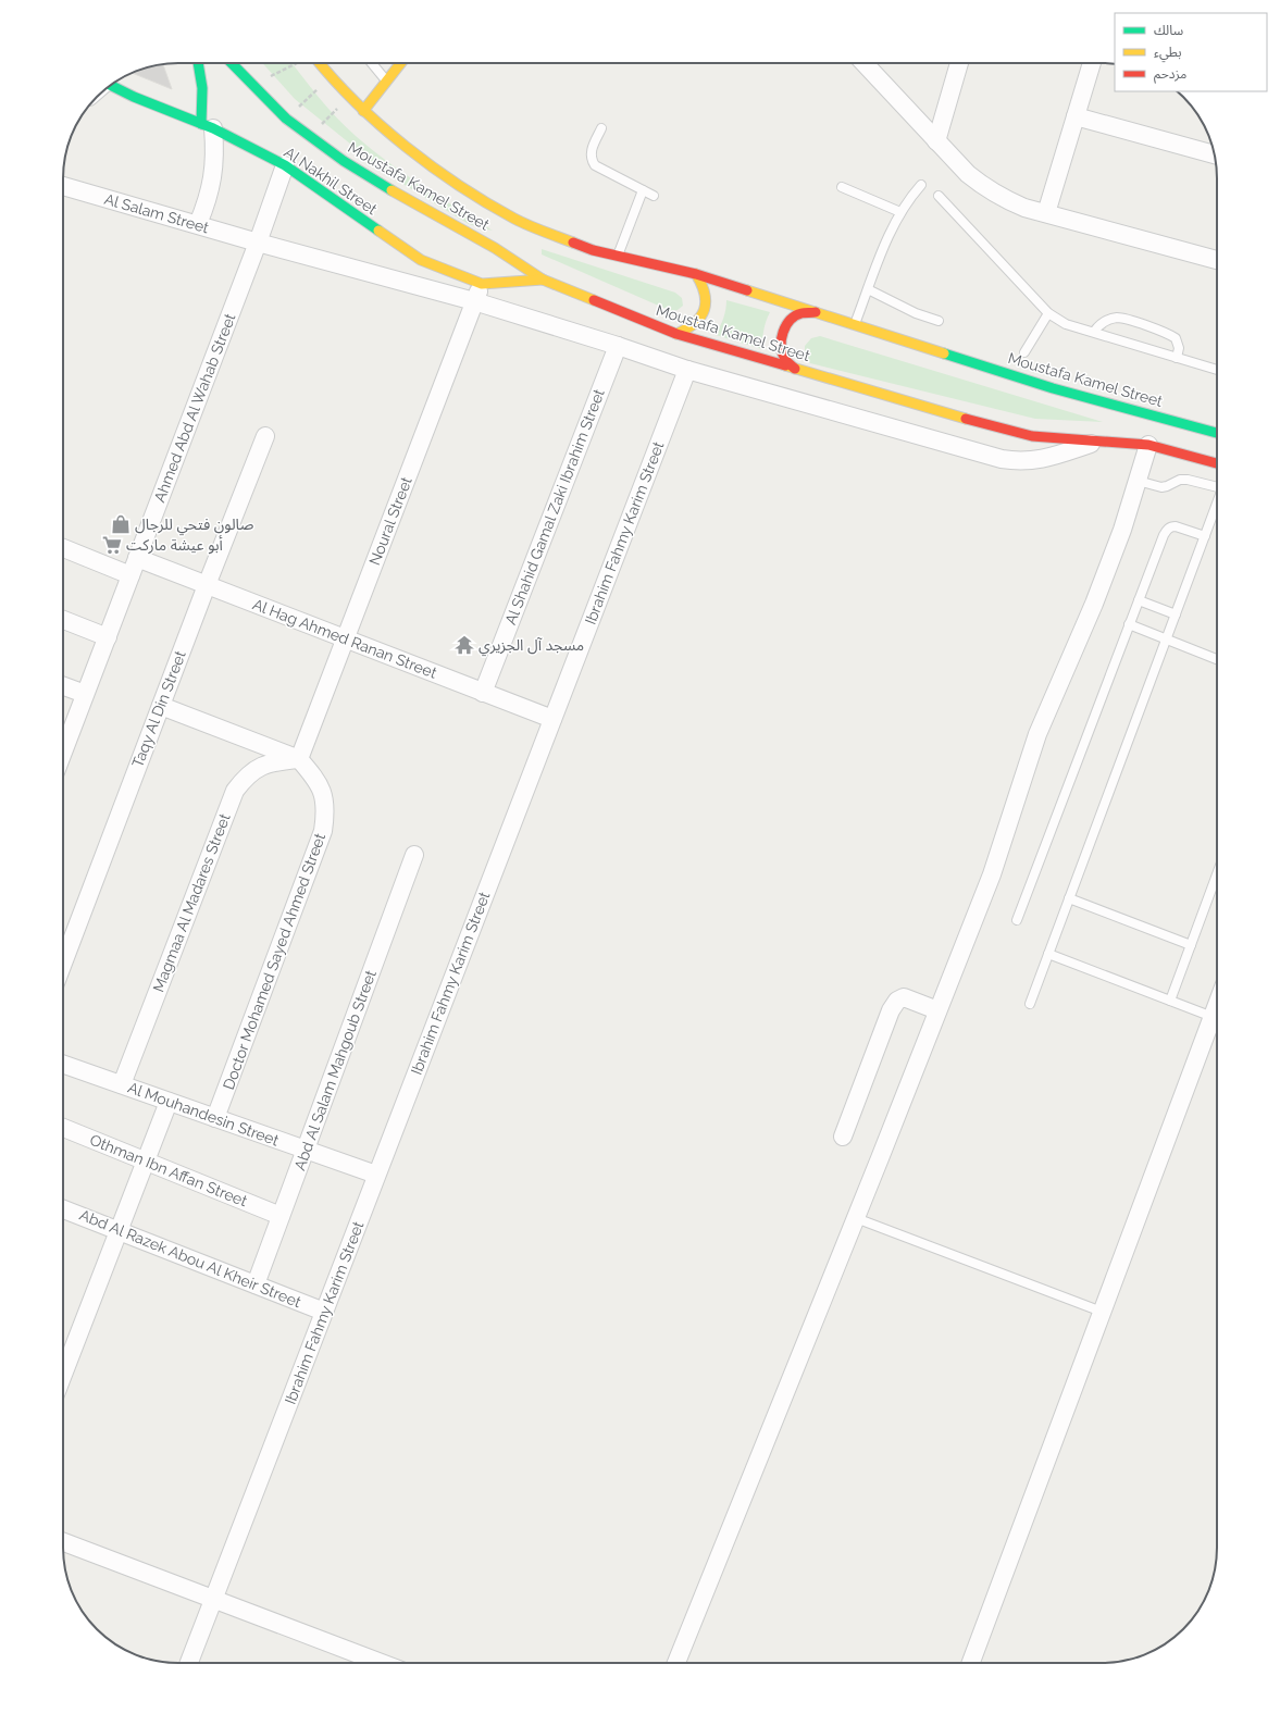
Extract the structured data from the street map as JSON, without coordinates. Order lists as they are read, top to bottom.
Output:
{
  "streets": {
    "main road": ["Al Nakhil Street", "Moustafa Kamel Street"],
    "street": [
      "Al Salam Street",
      "Ahmed Abd Al Wahab Street",
      "Al Shahid Gamal Zaki Ibrahim Street",
      "Noural Street",
      "Ibrahim Fahmy Karim Street",
      "Al Hag Ahmed Ranan Street",
      "Taqy Al Din Street",
      "Magmaa Al Madares Street",
      "Doctor Mohamed Sayed Ahmed Street",
      "Abd Al Salam Mahgoub Street",
      "Al Mouhandesin Street",
      "Othman Ibn Affan Street",
      "Abd Al Razek Abou Al Kheir Street"
    ]
  },
  "crossings": [
    ["Al Nakhil Street", "Moustafa Kamel Street"],
    ["Al Nakhil Street", "Ahmed Abd Al Wahab Street"],
    ["Al Nakhil Street", "Noural Street"],
    ["Moustafa Kamel Street", "Al Salam Street"],
    ["Al Salam Street", "Ahmed Abd Al Wahab Street"],
    ["Al Salam Street", "Al Shahid Gamal Zaki Ibrahim Street"],
    ["Al Salam Street", "Noural Street"],
    ["Al Salam Street", "Ibrahim Fahmy Karim Street"],
    ["Ahmed Abd Al Wahab Street", "Al Hag Ahmed Ranan Street"],
    ["Al Shahid Gamal Zaki Ibrahim Street", "Al Hag Ahmed Ranan Street"],
    ["Noural Street", "Al Hag Ahmed Ranan Street"],
    ["Noural Street", "Magmaa Al Madares Street"],
    ["Noural Street", "Doctor Mohamed Sayed Ahmed Street"],
    ["Ibrahim Fahmy Karim Street", "Al Hag Ahmed Ranan Street"],
    ["Ibrahim Fahmy Karim Street", "Al Mouhandesin Street"],
    ["Ibrahim Fahmy Karim Street", "Abd Al Razek Abou Al Kheir Street"],
    ["Al Hag Ahmed Ranan Street", "Taqy Al Din Street"],
    ["Magmaa Al Madares Street", "Doctor Mohamed Sayed Ahmed Street"],
    ["Magmaa Al Madares Street", "Al Mouhandesin Street"],
    ["Doctor Mohamed Sayed Ahmed Street", "Al Mouhandesin Street"],
    ["Abd Al Salam Mahgoub Street", "Al Mouhandesin Street"],
    ["Abd Al Salam Mahgoub Street", "Othman Ibn Affan Street"],
    ["Abd Al Salam Mahgoub Street", "Abd Al Razek Abou Al Kheir Street"]
  ],
  "places": {
    "shop": ["صالون فتحي للرجال"],
    "supermarket": ["أبو عيشة ماركت"],
    "temple": ["مسجد آل الجزيري"]
  },
  "legend": ["سالك", "بطيء", "مزدحم"]
}
